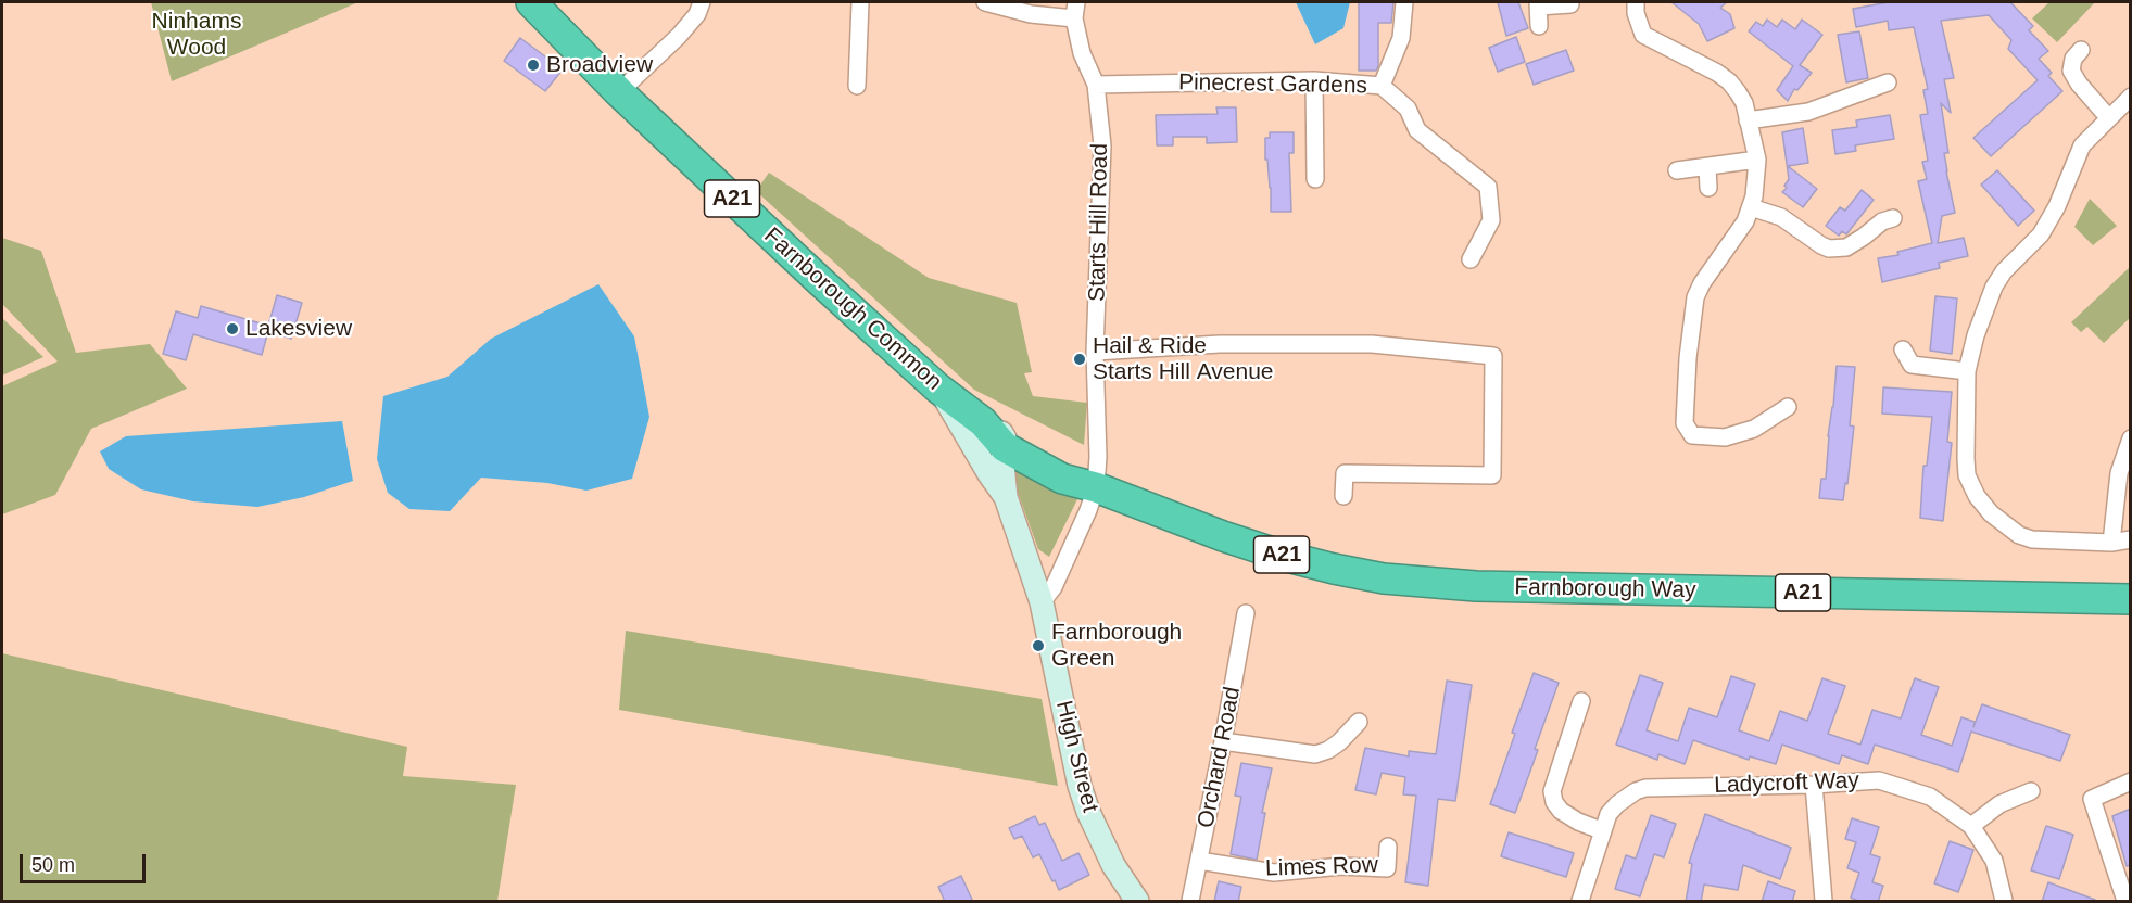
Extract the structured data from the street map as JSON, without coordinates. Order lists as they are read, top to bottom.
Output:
{
  "streets": {
    "highway": ["A21", "Farnborough Common", "Farnborough Way"],
    "main road": ["High Street"],
    "street": [
      "Pinecrest Gardens",
      "Starts Hill Road",
      "Orchard Road",
      "Ladycroft Way",
      "Limes Row"
    ]
  },
  "crossings": [
    ["Pinecrest Gardens", "Starts Hill Road"],
    ["Starts Hill Road", "Farnborough Common"],
    ["Starts Hill Road", "Farnborough Way"],
    ["Farnborough Common", "Farnborough Way"],
    ["Farnborough Common", "High Street"],
    ["Orchard Road", "Limes Row"]
  ],
  "parks": ["Ninhams Wood"],
  "places": [
    "Broadview",
    "Lakesview",
    "Hail & Ride Starts Hill Avenue",
    "Farnborough Green"
  ],
  "scale_bar": "50 m"
}
